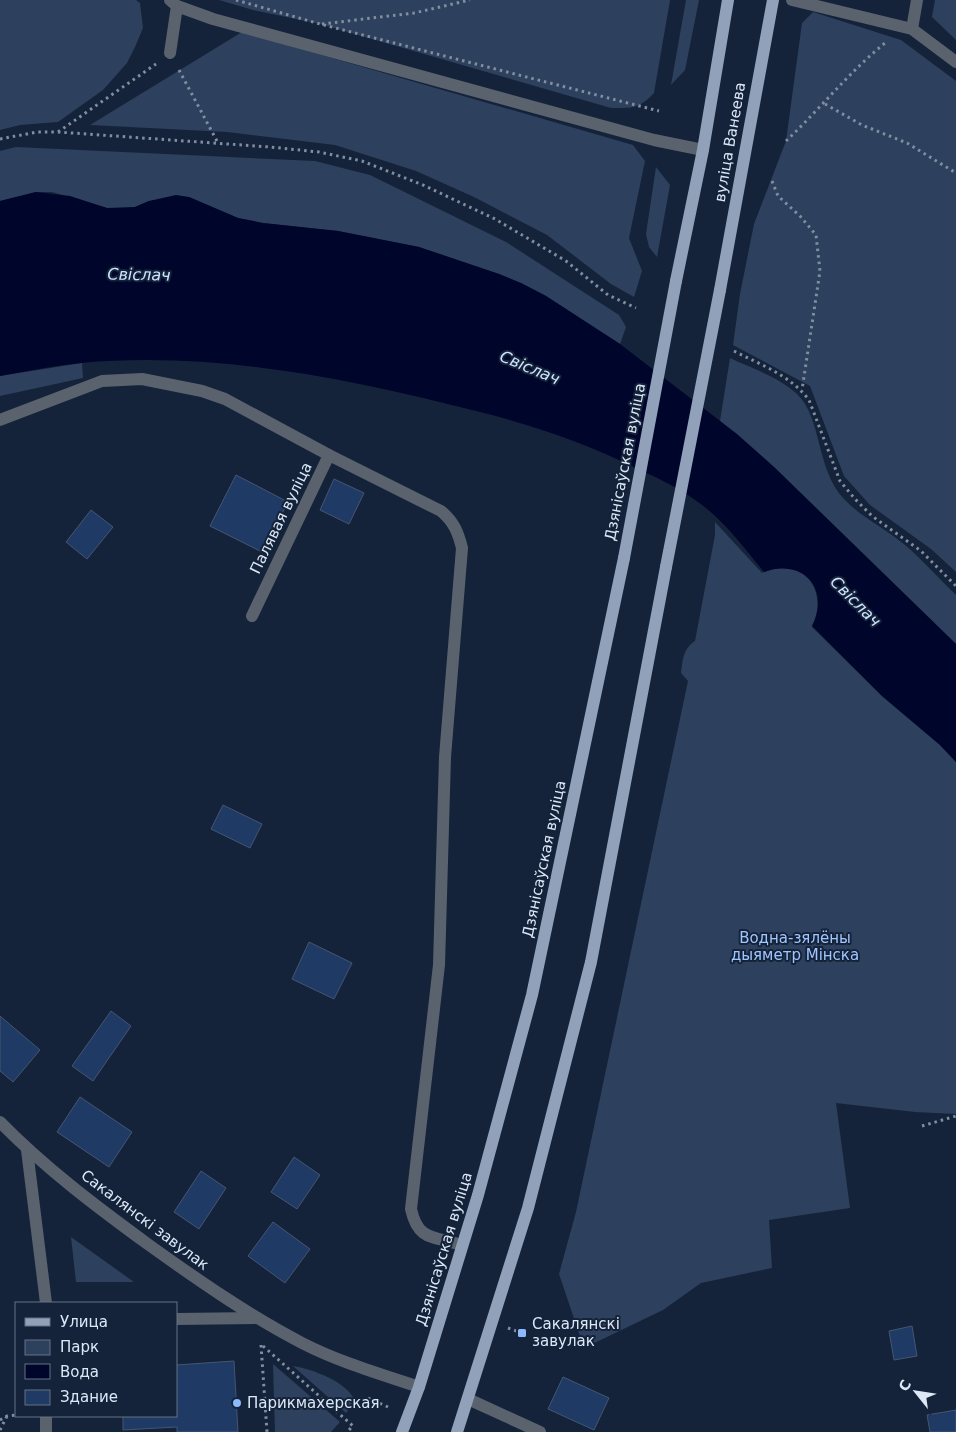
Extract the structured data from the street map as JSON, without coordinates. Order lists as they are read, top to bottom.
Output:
{
  "streets": {
    "main road": ["вуліца Ванеева", "Дзянісаўская вуліца"],
    "street": ["Палявая вуліца", "Сакалянскі завулак"]
  },
  "crossings": [
    ["вуліца Ванеева", "Дзянісаўская вуліца"],
    ["Дзянісаўская вуліца", "Сакалянскі завулак"]
  ],
  "water": ["Свіслач"],
  "parks": ["Водна-зялёны дыяметр Мінска"],
  "places": {
    "transit": ["Сакалянскі завулак"],
    "other": ["Парикмахерская"]
  },
  "legend": [
    "Улица",
    "Парк",
    "Вода",
    "Здание"
  ],
  "north": "top left"
}
